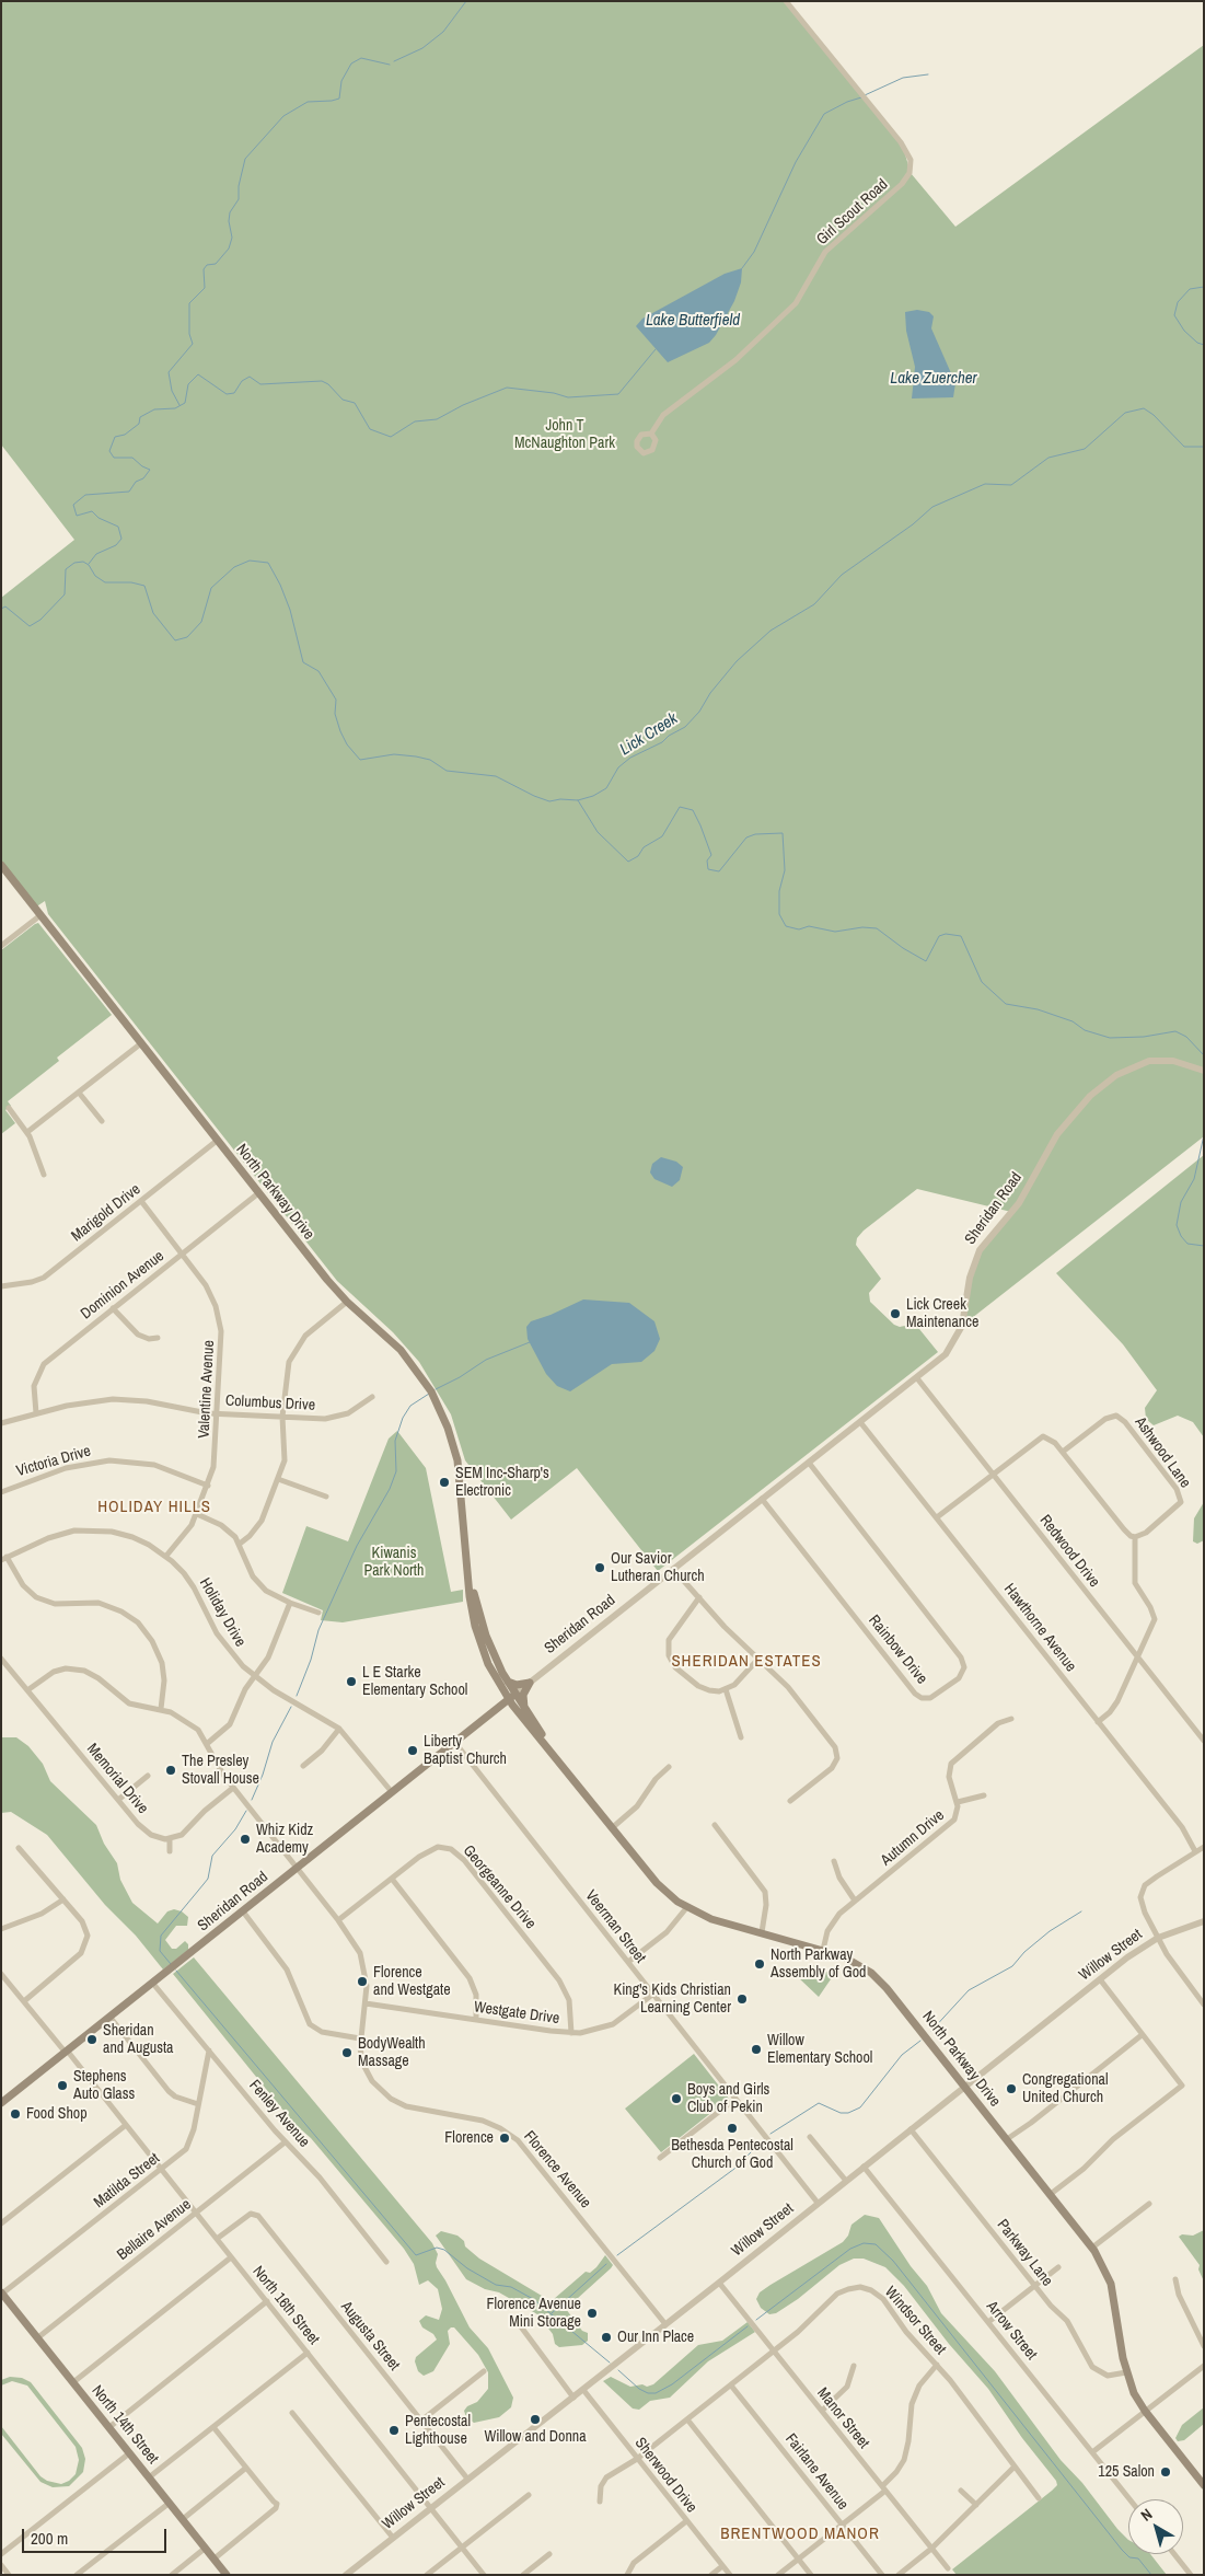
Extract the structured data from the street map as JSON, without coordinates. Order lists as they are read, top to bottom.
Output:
{
  "streets": {
    "main road": ["North Parkway Drive", "Sheridan Road", "North 14th Street"],
    "street": [
      "Girl Scout Road",
      "Marigold Drive",
      "Dominion Avenue",
      "Valentine Avenue",
      "Columbus Drive",
      "Ashwood Lane",
      "Victoria Drive",
      "Redwood Drive",
      "Holiday Drive",
      "Hawthorne Avenue",
      "Rainbow Drive",
      "Memorial Drive",
      "Autumn Drive",
      "Georgeanne Drive",
      "Veerman Street",
      "Willow Street",
      "Westgate Drive",
      "Fenley Avenue",
      "Florence Avenue",
      "Matilda Street",
      "Bellaire Avenue",
      "Parkway Lane",
      "North 16th Street",
      "Windsor Street",
      "Arrow Street",
      "Augusta Street",
      "Manor Street",
      "Fairlane Avenue",
      "Sherwood Drive"
    ]
  },
  "crossings": [
    ["North Parkway Drive", "Sheridan Road"],
    ["North Parkway Drive", "Marigold Drive"],
    ["North Parkway Drive", "Dominion Avenue"],
    ["North Parkway Drive", "Autumn Drive"],
    ["North Parkway Drive", "Willow Street"],
    ["North Parkway Drive", "Parkway Lane"],
    ["Sheridan Road", "Redwood Drive"],
    ["Sheridan Road", "Holiday Drive"],
    ["Sheridan Road", "Hawthorne Avenue"],
    ["Sheridan Road", "Rainbow Drive"],
    ["Sheridan Road", "Veerman Street"],
    ["Sheridan Road", "Fenley Avenue"],
    ["Sheridan Road", "Florence Avenue"],
    ["Sheridan Road", "North 16th Street"],
    ["Marigold Drive", "Valentine Avenue"],
    ["Dominion Avenue", "Valentine Avenue"],
    ["Dominion Avenue", "Columbus Drive"],
    ["Valentine Avenue", "Columbus Drive"],
    ["Valentine Avenue", "Victoria Drive"],
    ["Valentine Avenue", "Holiday Drive"],
    ["Memorial Drive", "Florence Avenue"],
    ["Georgeanne Drive", "Westgate Drive"],
    ["Georgeanne Drive", "Florence Avenue"],
    ["Veerman Street", "Willow Street"],
    ["Veerman Street", "Westgate Drive"],
    ["Willow Street", "Florence Avenue"],
    ["Willow Street", "Parkway Lane"],
    ["Willow Street", "North 16th Street"],
    ["Willow Street", "Arrow Street"],
    ["Willow Street", "Augusta Street"],
    ["Willow Street", "Manor Street"],
    ["Willow Street", "Sherwood Drive"],
    ["Westgate Drive", "Florence Avenue"],
    ["Fenley Avenue", "Matilda Street"],
    ["Fenley Avenue", "Bellaire Avenue"],
    ["Matilda Street", "North 16th Street"],
    ["Matilda Street", "North 14th Street"],
    ["Bellaire Avenue", "North 16th Street"],
    ["Bellaire Avenue", "North 14th Street"],
    ["North 16th Street", "Augusta Street"],
    ["Windsor Street", "Manor Street"],
    ["Windsor Street", "Fairlane Avenue"],
    ["Windsor Street", "Sherwood Drive"]
  ],
  "districts": ["HOLIDAY HILLS", "SHERIDAN ESTATES", "BRENTWOOD MANOR"],
  "water": ["Lake Butterfield", "Lake Zuercher", "Lick Creek"],
  "parks": ["John T McNaughton Park", "Kiwanis Park North"],
  "places": [
    "Lick Creek Maintenance",
    "SEM Inc-Sharp's Electronic",
    "Our Savior Lutheran Church",
    "L E Starke Elementary School",
    "Liberty Baptist Church",
    "The Presley Stovall House",
    "Whiz Kidz Academy",
    "North Parkway Assembly of God",
    "Florence and Westgate",
    "King's Kids Christian Learning Center",
    "Sheridan and Augusta",
    "Willow Elementary School",
    "BodyWealth Massage",
    "Stephens Auto Glass",
    "Congregational United Church",
    "Boys and Girls Club of Pekin",
    "Food Shop",
    "Bethesda Pentecostal Church of God",
    "Florence",
    "Florence Avenue Mini Storage",
    "Our Inn Place",
    "Willow and Donna",
    "Pentecostal Lighthouse",
    "125 Salon"
  ],
  "scale_bar": "200 m",
  "north": "top left"
}
